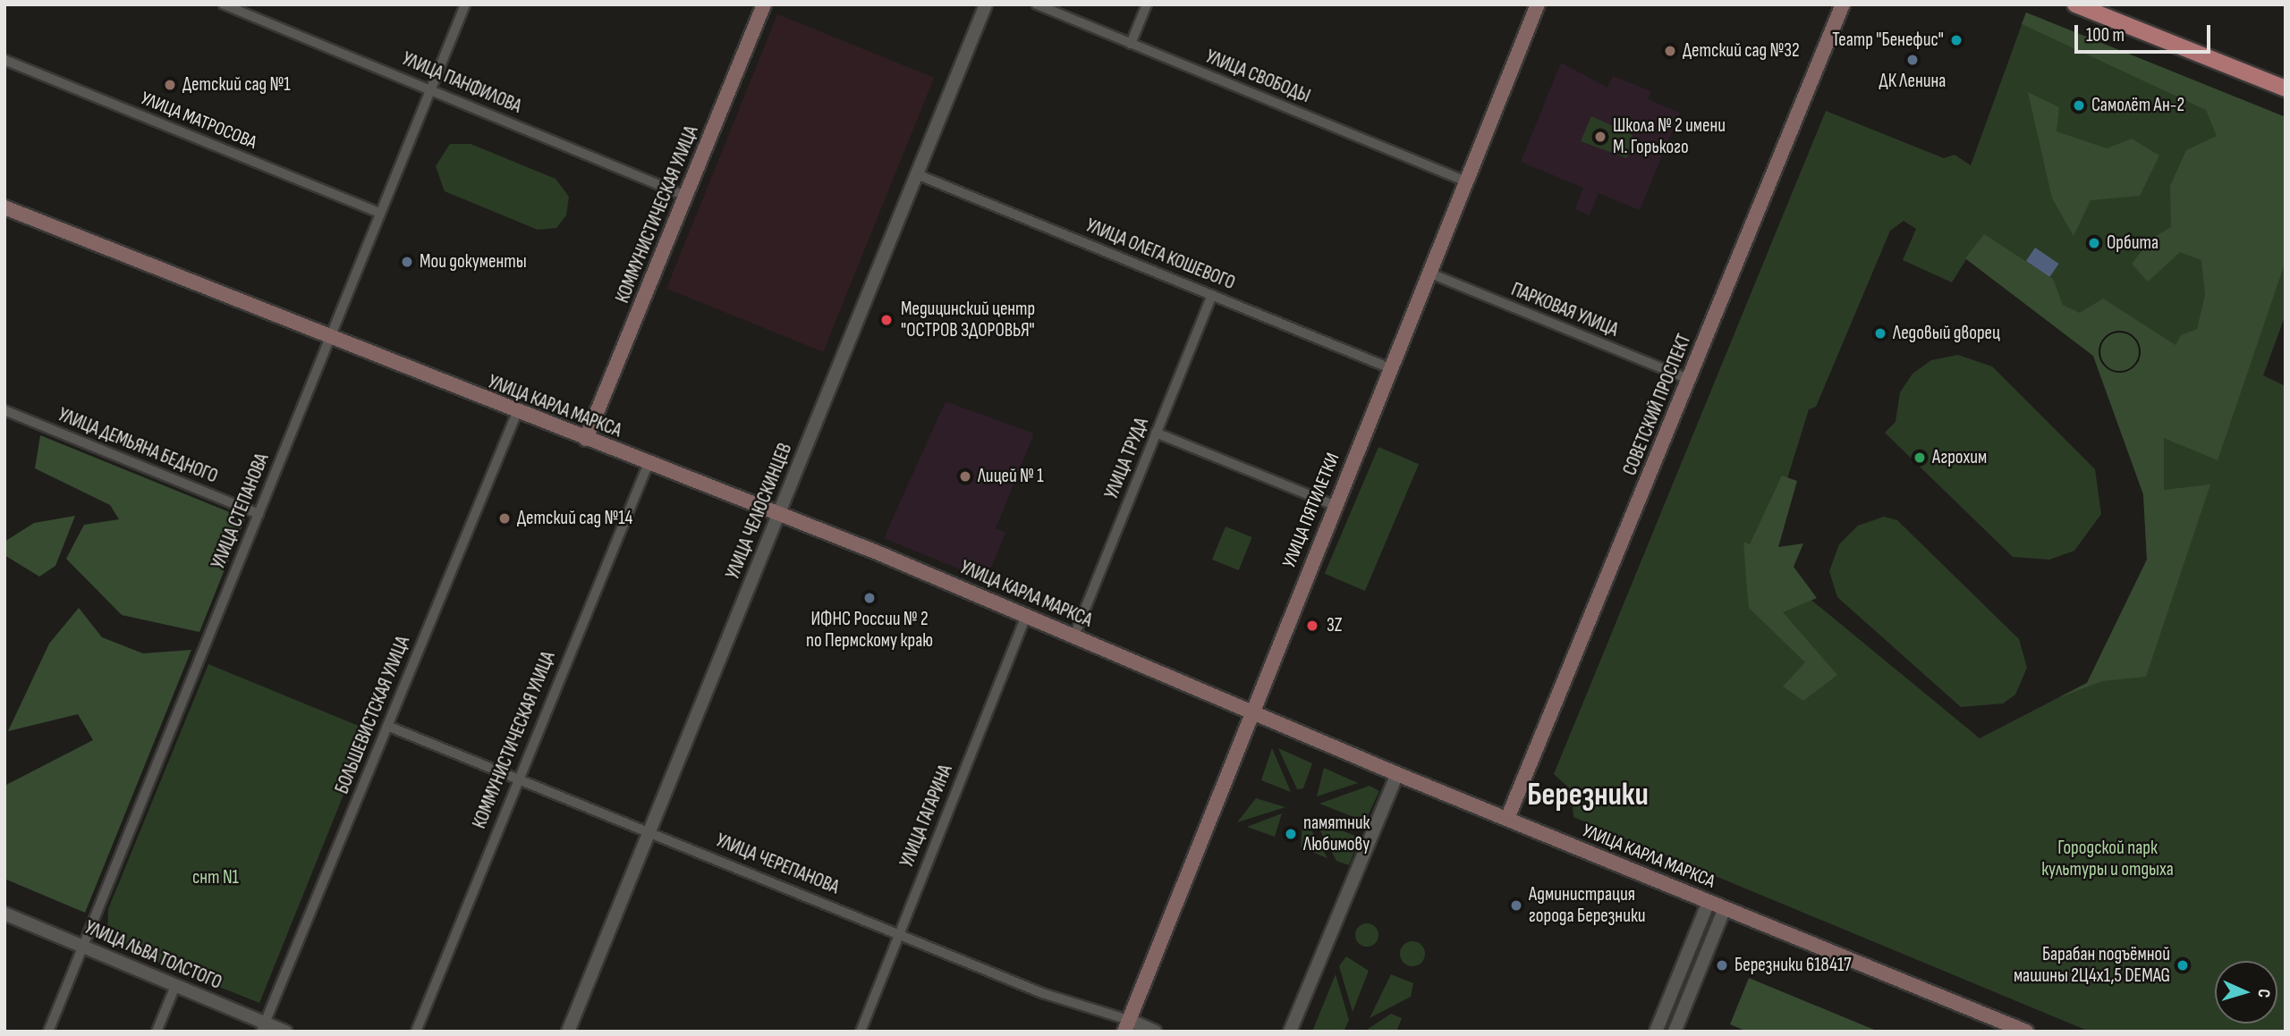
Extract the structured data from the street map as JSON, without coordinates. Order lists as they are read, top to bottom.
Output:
{
  "streets": {
    "main road": [
      "КОММУНИСТИЧЕСКАЯ УЛИЦА",
      "СОВЕТСКИЙ ПРОСПЕКТ",
      "УЛИЦА КАРЛА МАРКСА",
      "УЛИЦА ПЯТИЛЕТКИ"
    ],
    "street": [
      "УЛИЦА СВОБОДЫ",
      "УЛИЦА ПАНФИЛОВА",
      "УЛИЦА МАТРОСОВА",
      "УЛИЦА ОЛЕГА КОШЕВОГО",
      "ПАРКОВАЯ УЛИЦА",
      "УЛИЦА ДЕМЬЯНА БЕДНОГО",
      "УЛИЦА ТРУДА",
      "УЛИЦА СТЕПАНОВА",
      "УЛИЦА ЧЕЛЮСКИНЦЕВ",
      "БОЛЬШЕВИСТСКАЯ УЛИЦА",
      "УЛИЦА ГАГАРИНА",
      "УЛИЦА ЧЕРЕПАНОВА",
      "УЛИЦА ЛЬВА ТОЛСТОГО"
    ]
  },
  "crossings": [
    ["УЛИЦА СВОБОДЫ", "УЛИЦА ПЯТИЛЕТКИ"],
    ["УЛИЦА ПАНФИЛОВА", "КОММУНИСТИЧЕСКАЯ УЛИЦА"],
    ["УЛИЦА ПАНФИЛОВА", "УЛИЦА СТЕПАНОВА"],
    ["УЛИЦА МАТРОСОВА", "УЛИЦА СТЕПАНОВА"],
    ["КОММУНИСТИЧЕСКАЯ УЛИЦА", "УЛИЦА КАРЛА МАРКСА"],
    ["КОММУНИСТИЧЕСКАЯ УЛИЦА", "УЛИЦА ЧЕРЕПАНОВА"],
    ["УЛИЦА ОЛЕГА КОШЕВОГО", "УЛИЦА ТРУДА"],
    ["УЛИЦА ОЛЕГА КОШЕВОГО", "УЛИЦА ПЯТИЛЕТКИ"],
    ["УЛИЦА ОЛЕГА КОШЕВОГО", "УЛИЦА ЧЕЛЮСКИНЦЕВ"],
    ["ПАРКОВАЯ УЛИЦА", "СОВЕТСКИЙ ПРОСПЕКТ"],
    ["ПАРКОВАЯ УЛИЦА", "УЛИЦА ПЯТИЛЕТКИ"],
    ["СОВЕТСКИЙ ПРОСПЕКТ", "УЛИЦА КАРЛА МАРКСА"],
    ["УЛИЦА КАРЛА МАРКСА", "УЛИЦА ТРУДА"],
    ["УЛИЦА КАРЛА МАРКСА", "УЛИЦА ПЯТИЛЕТКИ"],
    ["УЛИЦА КАРЛА МАРКСА", "УЛИЦА СТЕПАНОВА"],
    ["УЛИЦА КАРЛА МАРКСА", "УЛИЦА ЧЕЛЮСКИНЦЕВ"],
    ["УЛИЦА КАРЛА МАРКСА", "БОЛЬШЕВИСТСКАЯ УЛИЦА"],
    ["УЛИЦА КАРЛА МАРКСА", "УЛИЦА ГАГАРИНА"],
    ["УЛИЦА ДЕМЬЯНА БЕДНОГО", "УЛИЦА СТЕПАНОВА"],
    ["УЛИЦА ПЯТИЛЕТКИ", "УЛИЦА ЧЕРЕПАНОВА"],
    ["УЛИЦА СТЕПАНОВА", "УЛИЦА ЛЬВА ТОЛСТОГО"],
    ["УЛИЦА ЧЕЛЮСКИНЦЕВ", "УЛИЦА ЧЕРЕПАНОВА"],
    ["БОЛЬШЕВИСТСКАЯ УЛИЦА", "УЛИЦА ЧЕРЕПАНОВА"],
    ["БОЛЬШЕВИСТСКАЯ УЛИЦА", "УЛИЦА ЛЬВА ТОЛСТОГО"],
    ["УЛИЦА ГАГАРИНА", "УЛИЦА ЧЕРЕПАНОВА"]
  ],
  "districts": ["Березники"],
  "parks": ["Городской парк культуры и отдыха", "снт N1"],
  "places": [
    "Театр \"Бенефис\"",
    "Детский сад №32",
    "ДК Ленина",
    "Детский сад №1",
    "Самолёт Ан-2",
    "Школа № 2 имени М. Горького",
    "Орбита",
    "Мои документы",
    "Медицинский центр \"ОСТРОВ ЗДОРОВЬЯ\"",
    "Ледовый дворец",
    "Агрохим",
    "Лицей № 1",
    "Детский сад №14",
    "ИФНС России № 2 по Пермскому краю",
    "3Z",
    "памятник Любимову",
    "Администрация города Березники",
    "Березники 618417",
    "Барабан подъёмной машины 2Ц4х1,5 DEMAG"
  ],
  "scale_bar": "100 m",
  "north": "right"
}
